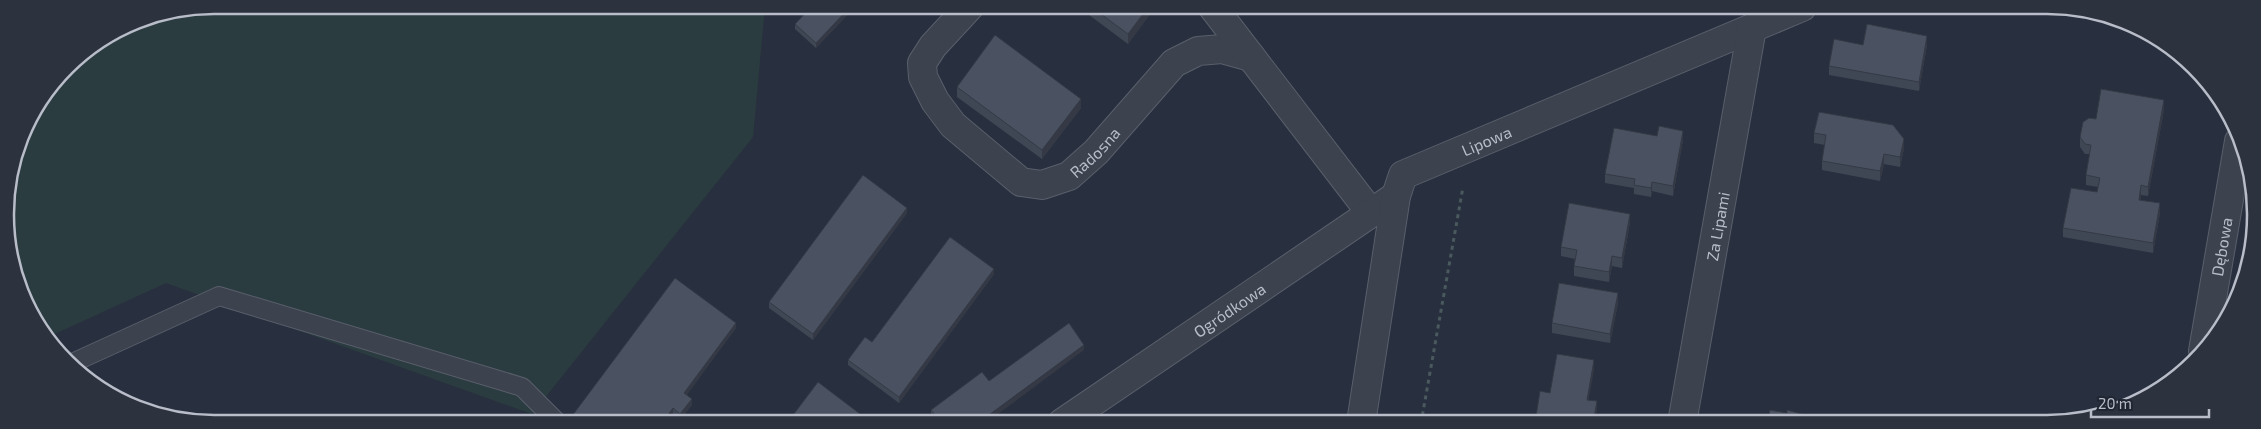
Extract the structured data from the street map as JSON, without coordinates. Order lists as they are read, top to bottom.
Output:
{
  "streets": {
    "street": [
      "Lipowa",
      "Radosna",
      "Za Lipami",
      "Dębowa",
      "Ogródkowa"
    ]
  },
  "crossings": [
    ["Lipowa", "Za Lipami"],
    ["Lipowa", "Ogródkowa"]
  ],
  "scale_bar": "20 m"
}
